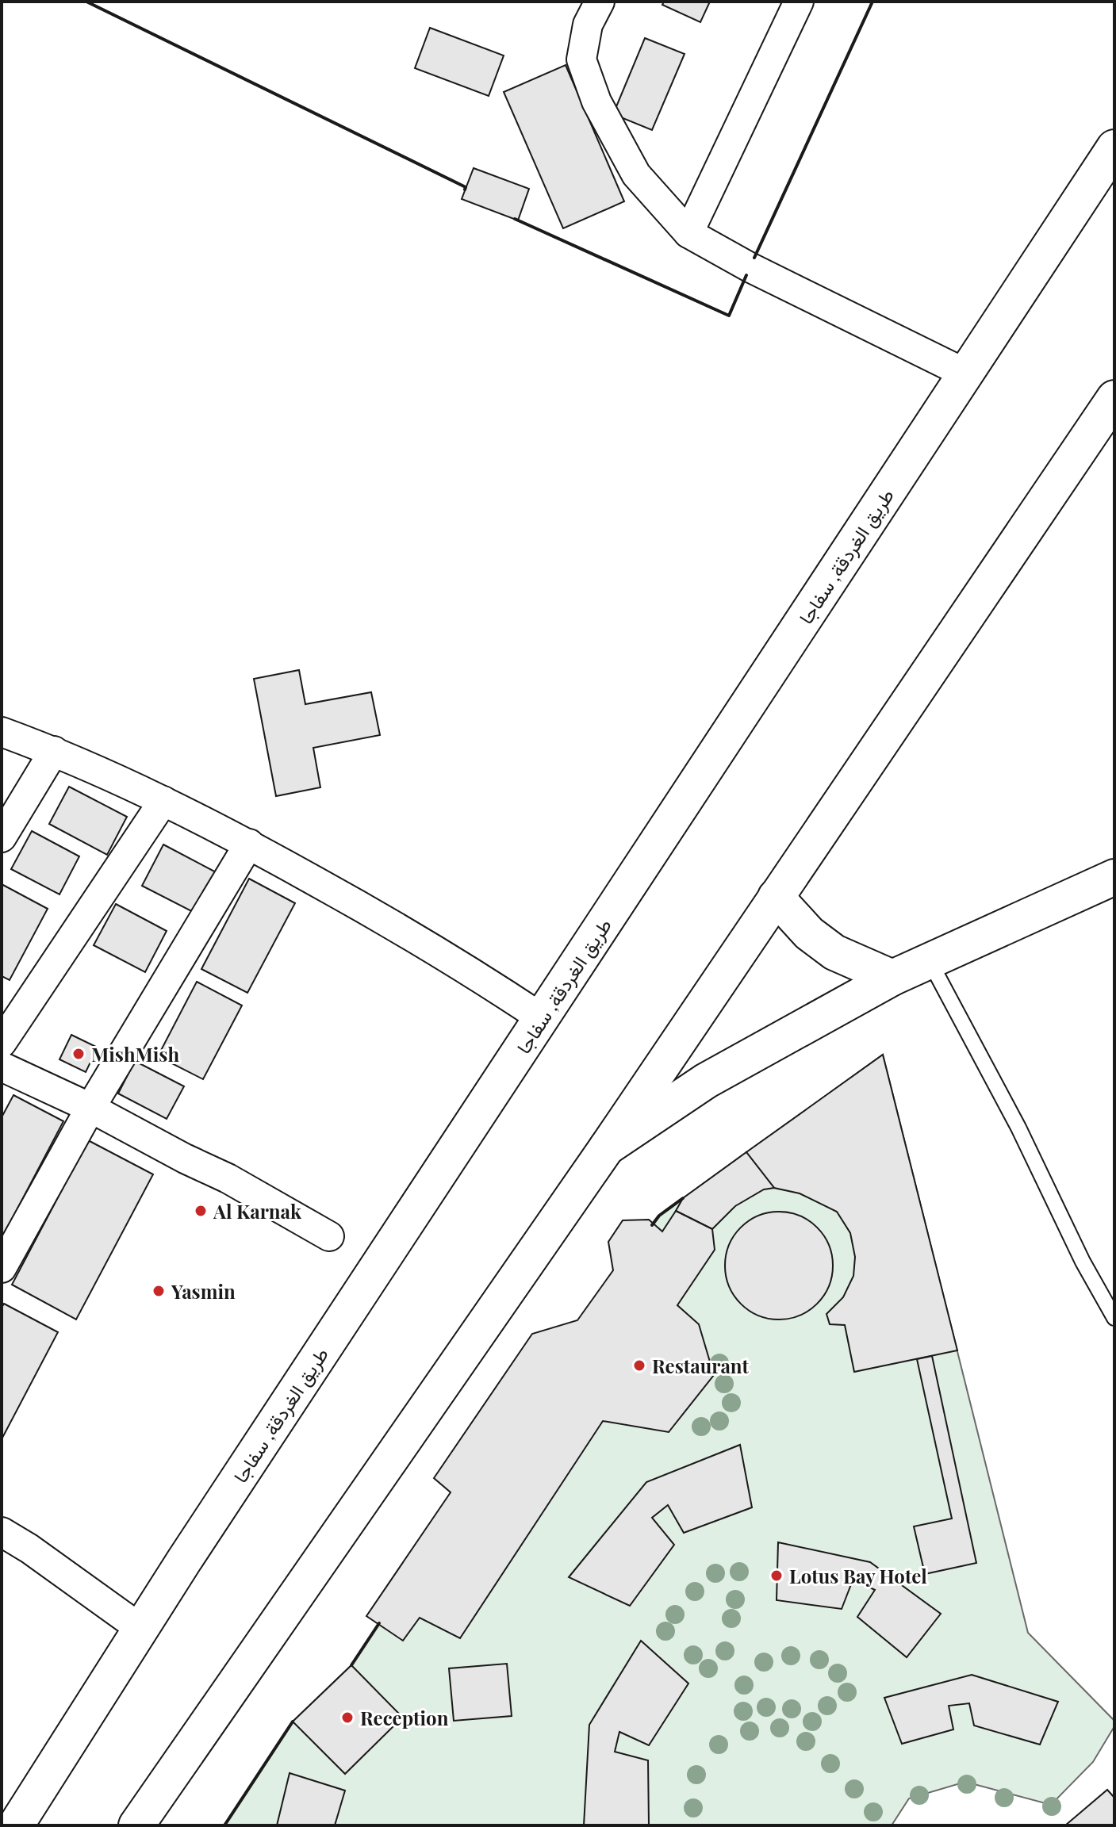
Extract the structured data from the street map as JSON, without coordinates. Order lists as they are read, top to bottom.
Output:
{
  "streets": {
    "main road": ["طريق الغردقة, سفاجا"]
  },
  "places": [
    "MishMish",
    "Al Karnak",
    "Yasmin",
    "Restaurant",
    "Lotus Bay Hotel",
    "Reception"
  ]
}
